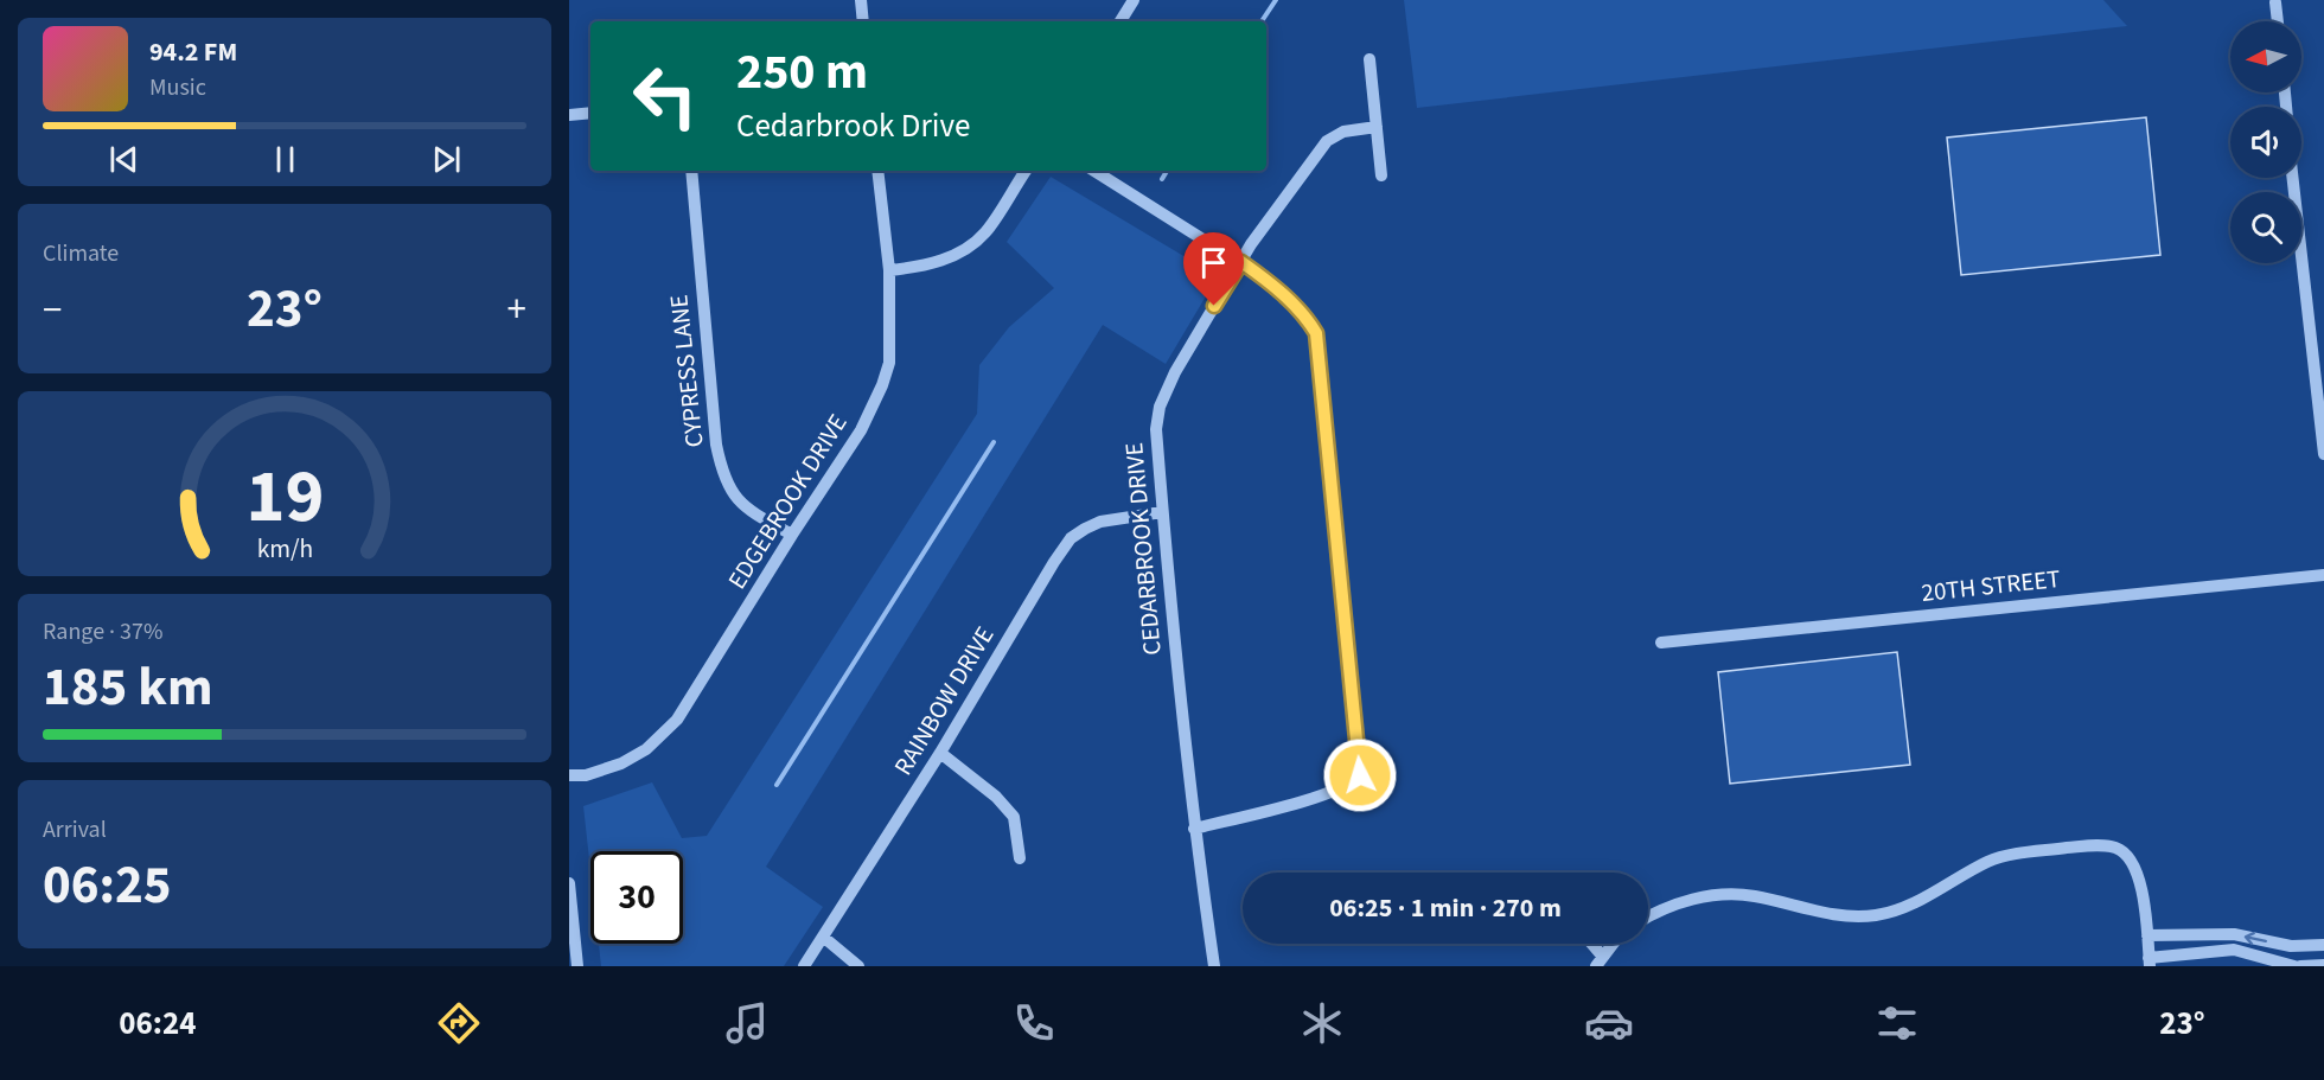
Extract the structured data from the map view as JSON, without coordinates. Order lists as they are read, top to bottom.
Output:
{
  "streets": {
    "street": [
      "CYPRESS LANE",
      "EDGEBROOK DRIVE",
      "CEDARBROOK DRIVE",
      "20TH STREET",
      "RAINBOW DRIVE"
    ]
  },
  "crossings": [
    ["CYPRESS LANE", "EDGEBROOK DRIVE"],
    ["CEDARBROOK DRIVE", "RAINBOW DRIVE"]
  ],
  "north": "left",
  "page": {
    "turn": ["250 m", "Cedarbrook Drive"],
    "song": ["94.2 FM", "Music"],
    "tile": [
      "Climate",
      ["Range · 37%", "185 km"],
      ["Arrival", "06:25"]
    ],
    "heat": ["−", "23°", "+"],
    "limit": "30",
    "trip": "06:25 · 1 min · 270 m",
    "tabs": ["06:24", "23°"],
    "gauge": ["19", "km/h"]
  }
}
